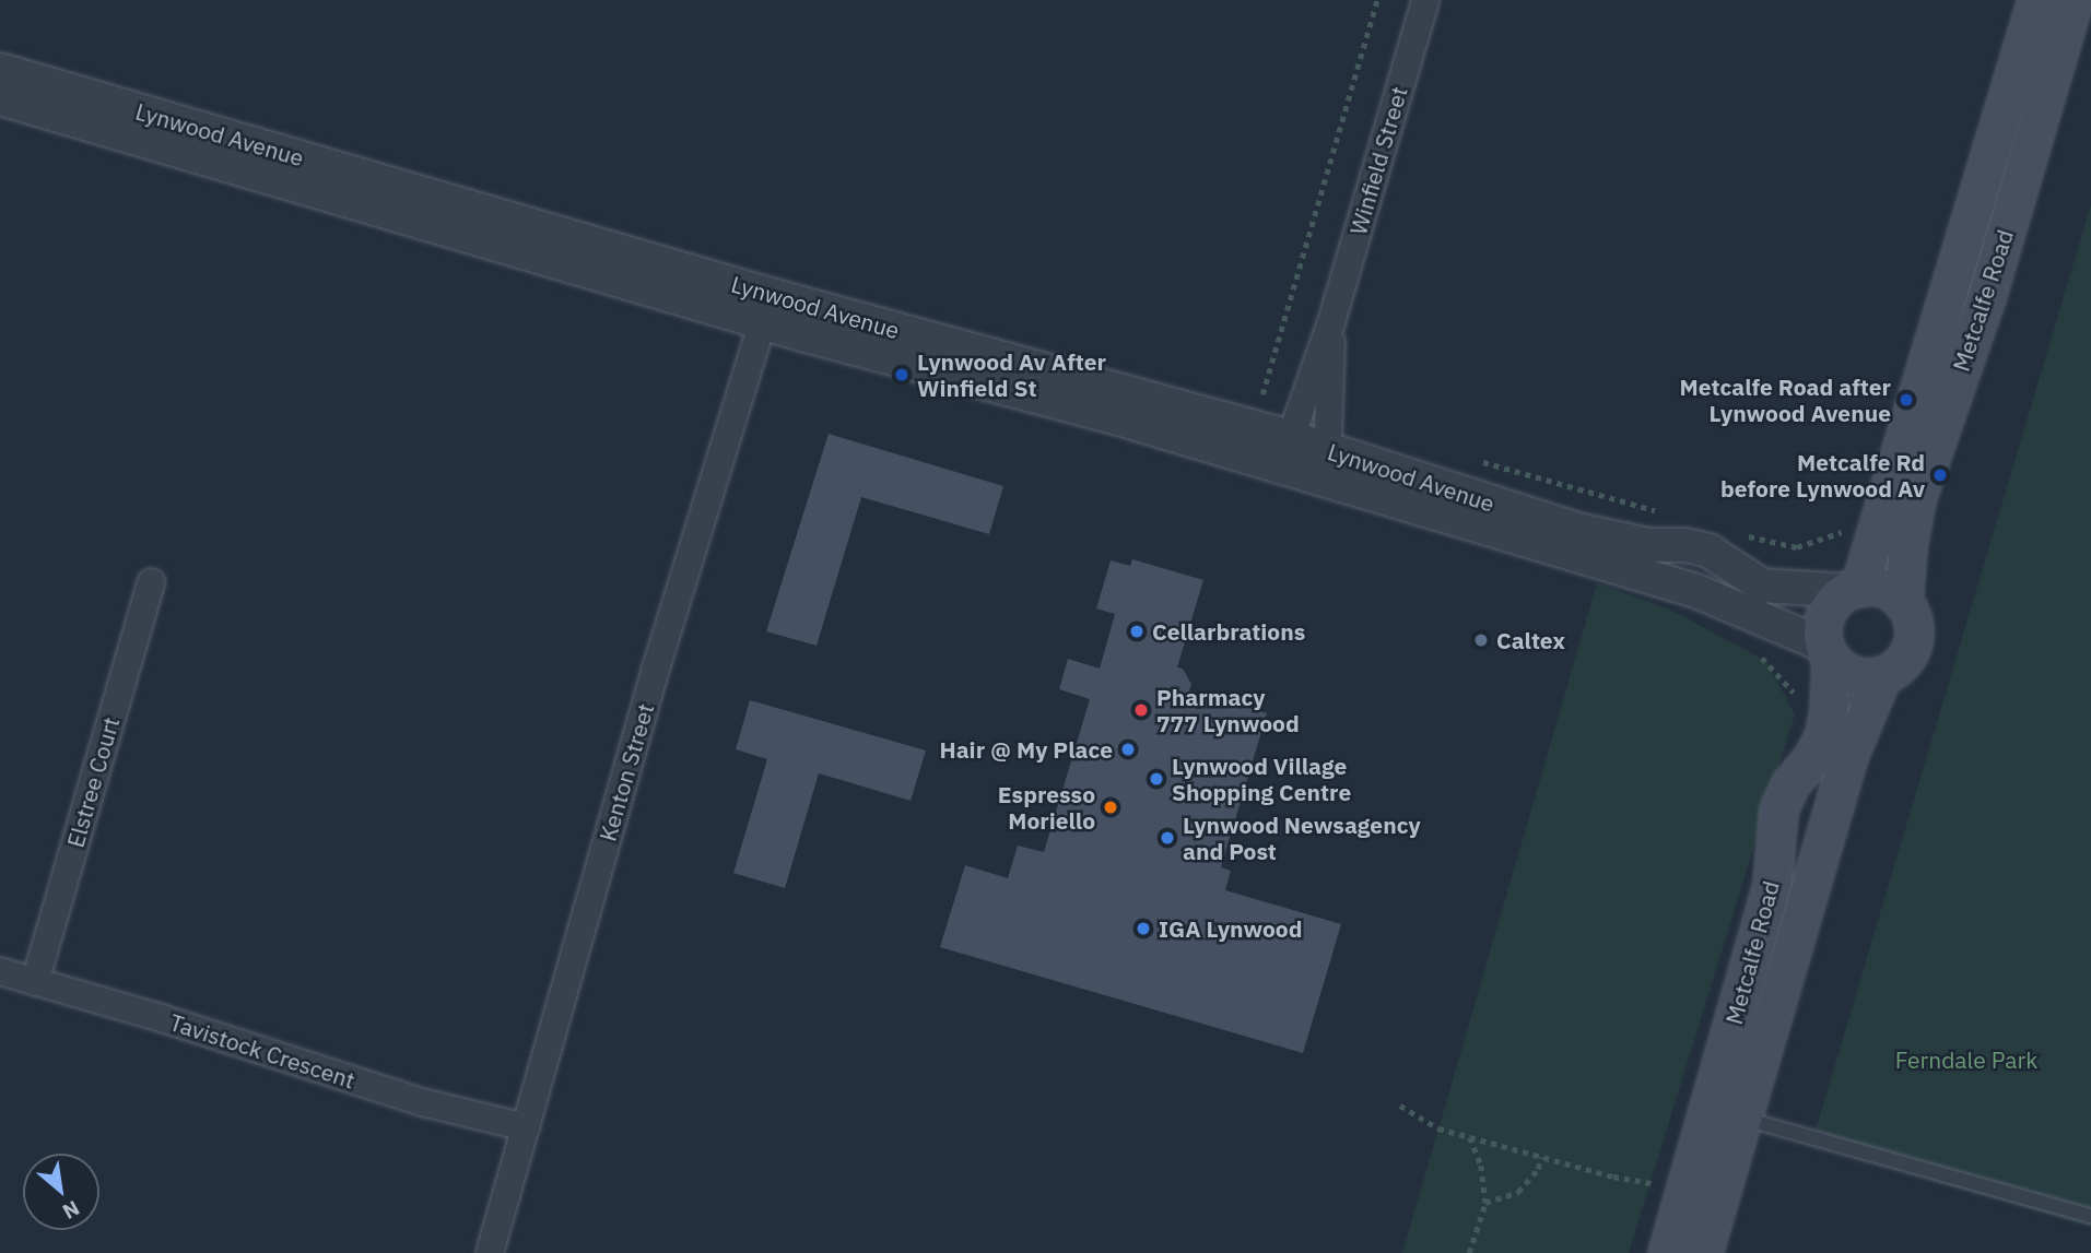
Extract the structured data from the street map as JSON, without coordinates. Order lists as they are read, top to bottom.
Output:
{
  "streets": {
    "main road": ["Metcalfe Road"],
    "street": [
      "Lynwood Avenue",
      "Winfield Street",
      "Kenton Street",
      "Elstree Court",
      "Tavistock Crescent"
    ]
  },
  "crossings": [
    ["Lynwood Avenue", "Winfield Street"],
    ["Lynwood Avenue", "Metcalfe Road"],
    ["Lynwood Avenue", "Kenton Street"],
    ["Kenton Street", "Tavistock Crescent"],
    ["Elstree Court", "Tavistock Crescent"]
  ],
  "parks": ["Ferndale Park"],
  "places": [
    "Lynwood Av After Winfield St",
    "Metcalfe Road after Lynwood Avenue",
    "Metcalfe Rd before Lynwood Av",
    "Cellarbrations",
    "Caltex",
    "Pharmacy 777 Lynwood",
    "Hair @ My Place",
    "Lynwood Village Shopping Centre",
    "Espresso Moriello",
    "Lynwood Newsagency and Post",
    "IGA Lynwood"
  ],
  "north": "bottom right"
}
